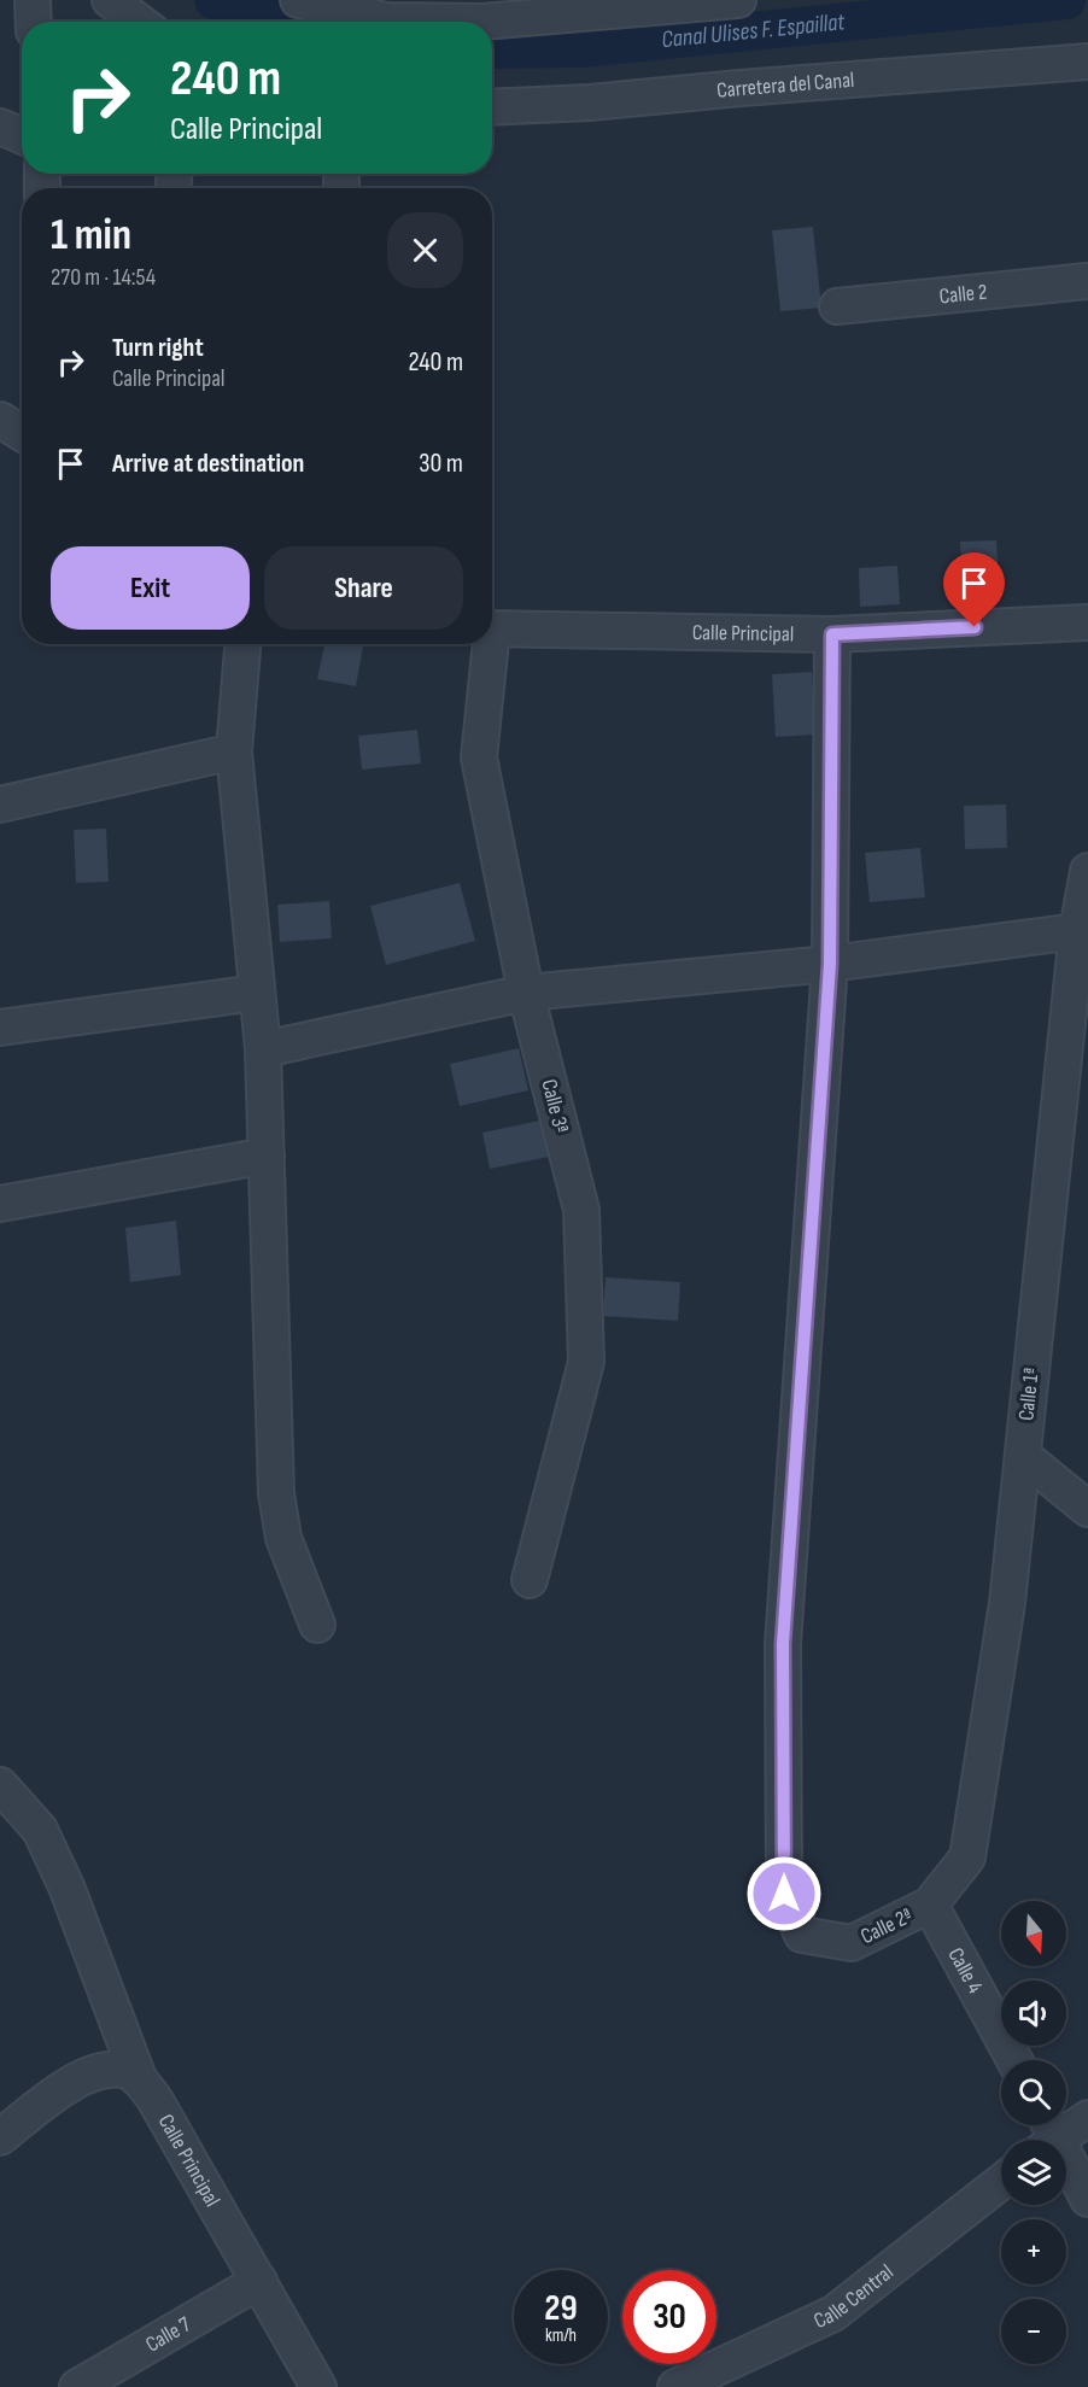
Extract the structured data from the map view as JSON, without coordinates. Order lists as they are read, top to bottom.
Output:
{
  "streets": {
    "street": [
      "Carretera del Canal",
      "Calle 2",
      "Calle Principal",
      "Calle 3ª",
      "Calle 1ª",
      "Calle 2ª",
      "Calle 4",
      "Calle Central",
      "Calle 7"
    ]
  },
  "crossings": [
    ["Calle Principal", "Calle 2ª"],
    ["Calle Principal", "Calle 7"],
    ["Calle 1ª", "Calle 2ª"],
    ["Calle 1ª", "Calle 4"],
    ["Calle 2ª", "Calle 4"]
  ],
  "water": ["Canal Ulises F. Espaillat"],
  "north": "bottom",
  "page": {
    "turn": ["240 m", "Calle Principal"],
    "heading": ["1 min", "270 m · 14:54"],
    "list": [
      {
        "name": "Turn right",
        "note": "Calle Principal",
        "value": "240 m"
      },
      {
        "name": "Arrive at destination",
        "value": "30 m"
      }
    ],
    "buttons": ["Exit", "Share"],
    "map_buttons": ["+", "−"],
    "speed": "29 km/h",
    "limit": "30"
  }
}
